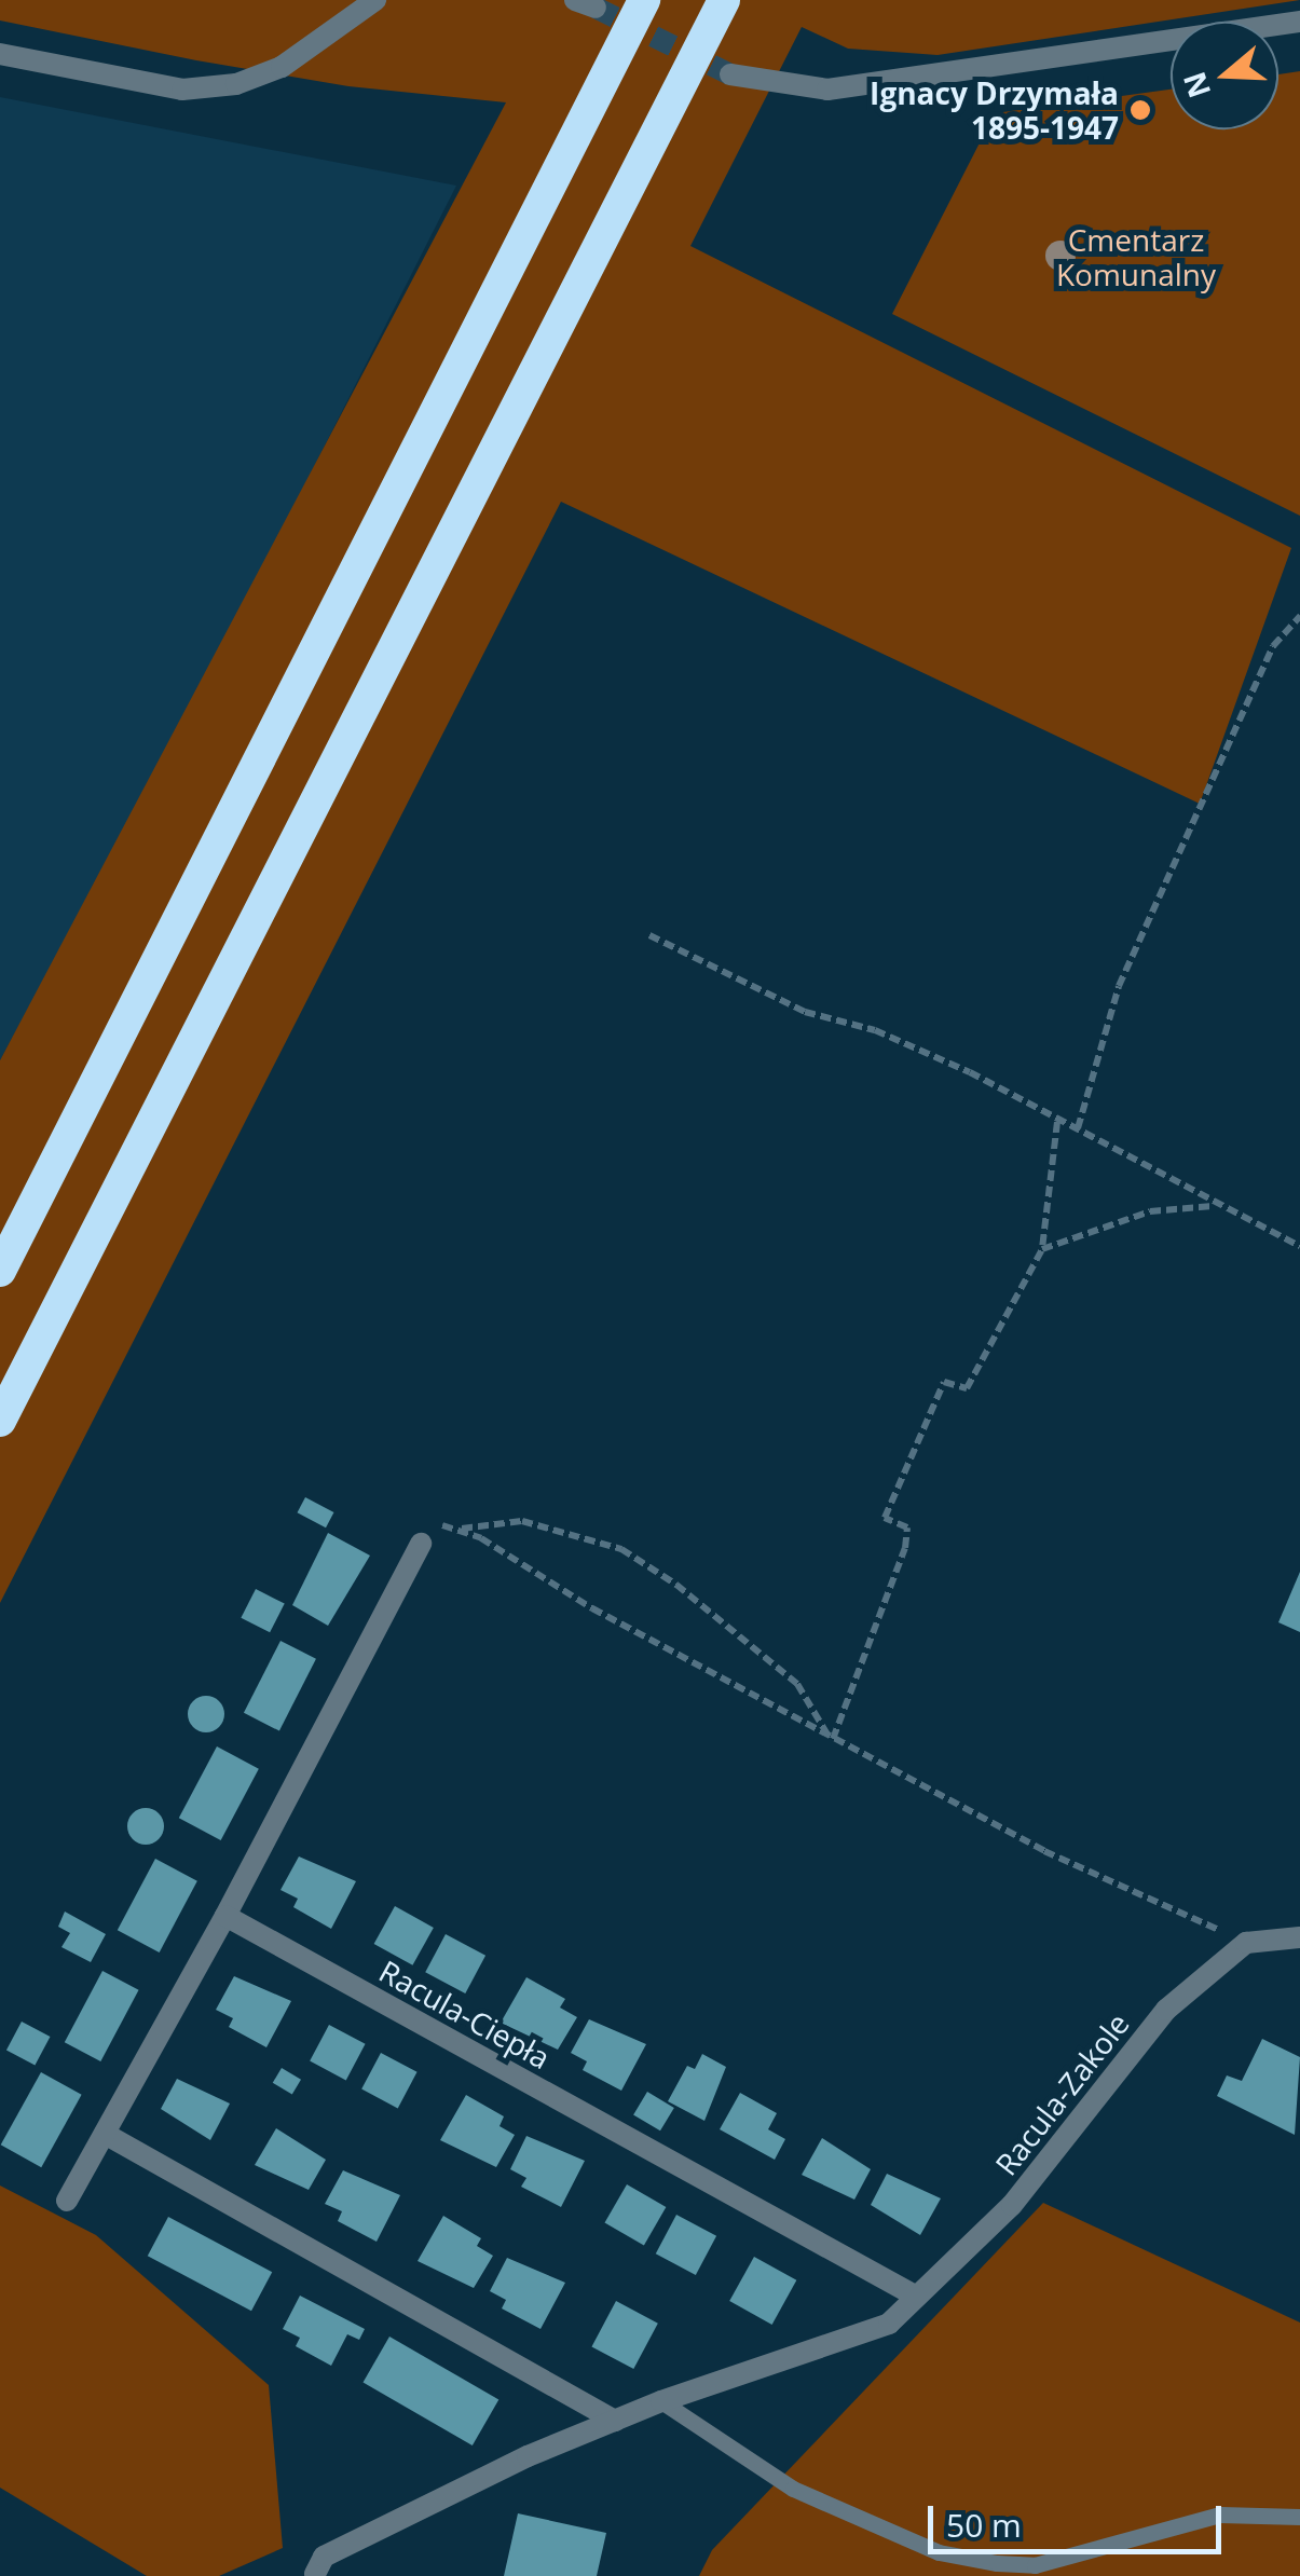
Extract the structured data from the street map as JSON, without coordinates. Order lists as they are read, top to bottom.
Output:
{
  "streets": {
    "street": ["Racula-Ciepła", "Racula-Zakole"]
  },
  "crossings": [
    ["Racula-Ciepła", "Racula-Zakole"]
  ],
  "parks": ["Cmentarz Komunalny"],
  "places": ["Ignacy Drzymała 1895-1947"],
  "scale_bar": "50 m",
  "north": "left"
}
